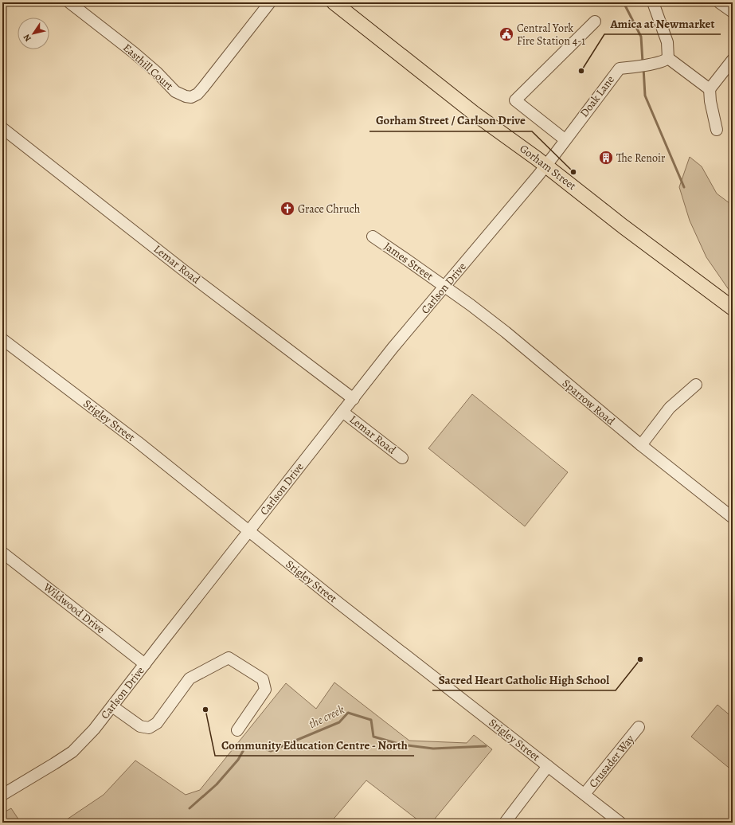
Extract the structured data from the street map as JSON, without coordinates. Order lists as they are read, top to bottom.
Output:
{
  "streets": {
    "main road": ["Gorham Street"],
    "street": [
      "Easthill Court",
      "Doak Lane",
      "James Street",
      "Lemar Road",
      "Carlson Drive",
      "Sparrow Road",
      "Srigley Street",
      "Wildwood Drive",
      "Crusader Way"
    ]
  },
  "crossings": [
    ["Doak Lane", "Gorham Street"],
    ["Doak Lane", "Carlson Drive"],
    ["Gorham Street", "Carlson Drive"],
    ["James Street", "Carlson Drive"],
    ["James Street", "Sparrow Road"],
    ["Lemar Road", "Carlson Drive"],
    ["Carlson Drive", "Sparrow Road"],
    ["Carlson Drive", "Srigley Street"],
    ["Carlson Drive", "Wildwood Drive"],
    ["Srigley Street", "Crusader Way"]
  ],
  "water": ["the creek"],
  "places": {
    "public building": ["Central York Fire Station 4-1"],
    "other": [
      "Amica at Newmarket",
      "Gorham Street / Carlson Drive",
      "Sacred Heart Catholic High School",
      "Community Education Centre - North"
    ],
    "building": ["The Renoir"],
    "church": ["Grace Chruch"]
  },
  "north": "bottom left"
}
